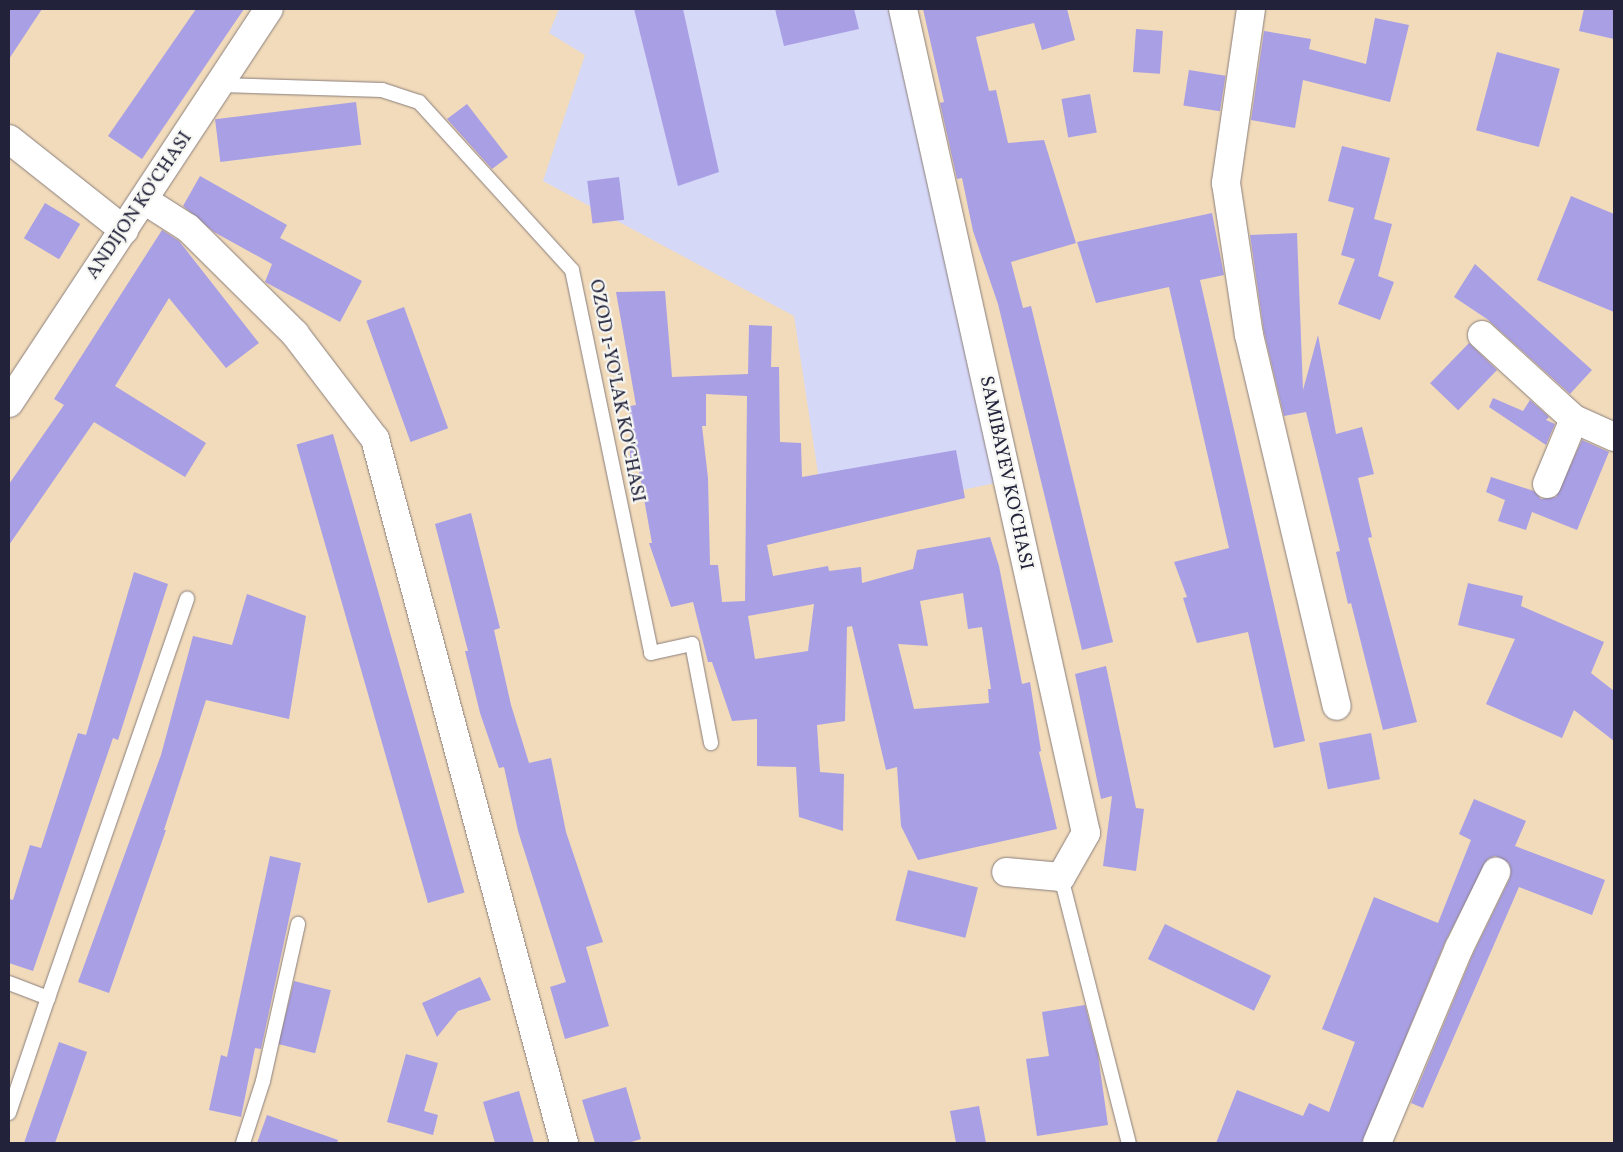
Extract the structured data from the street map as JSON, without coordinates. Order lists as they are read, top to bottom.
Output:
{
  "streets": {
    "street": ["ANDIJON KO'CHASI", "SAMIBAYEV KO'CHASI"],
    "lane": ["OZOD 1-YO'LAK KO'CHASI"]
  },
  "crossings": [
    ["ANDIJON KO'CHASI", "OZOD 1-YO'LAK KO'CHASI"]
  ]
}
